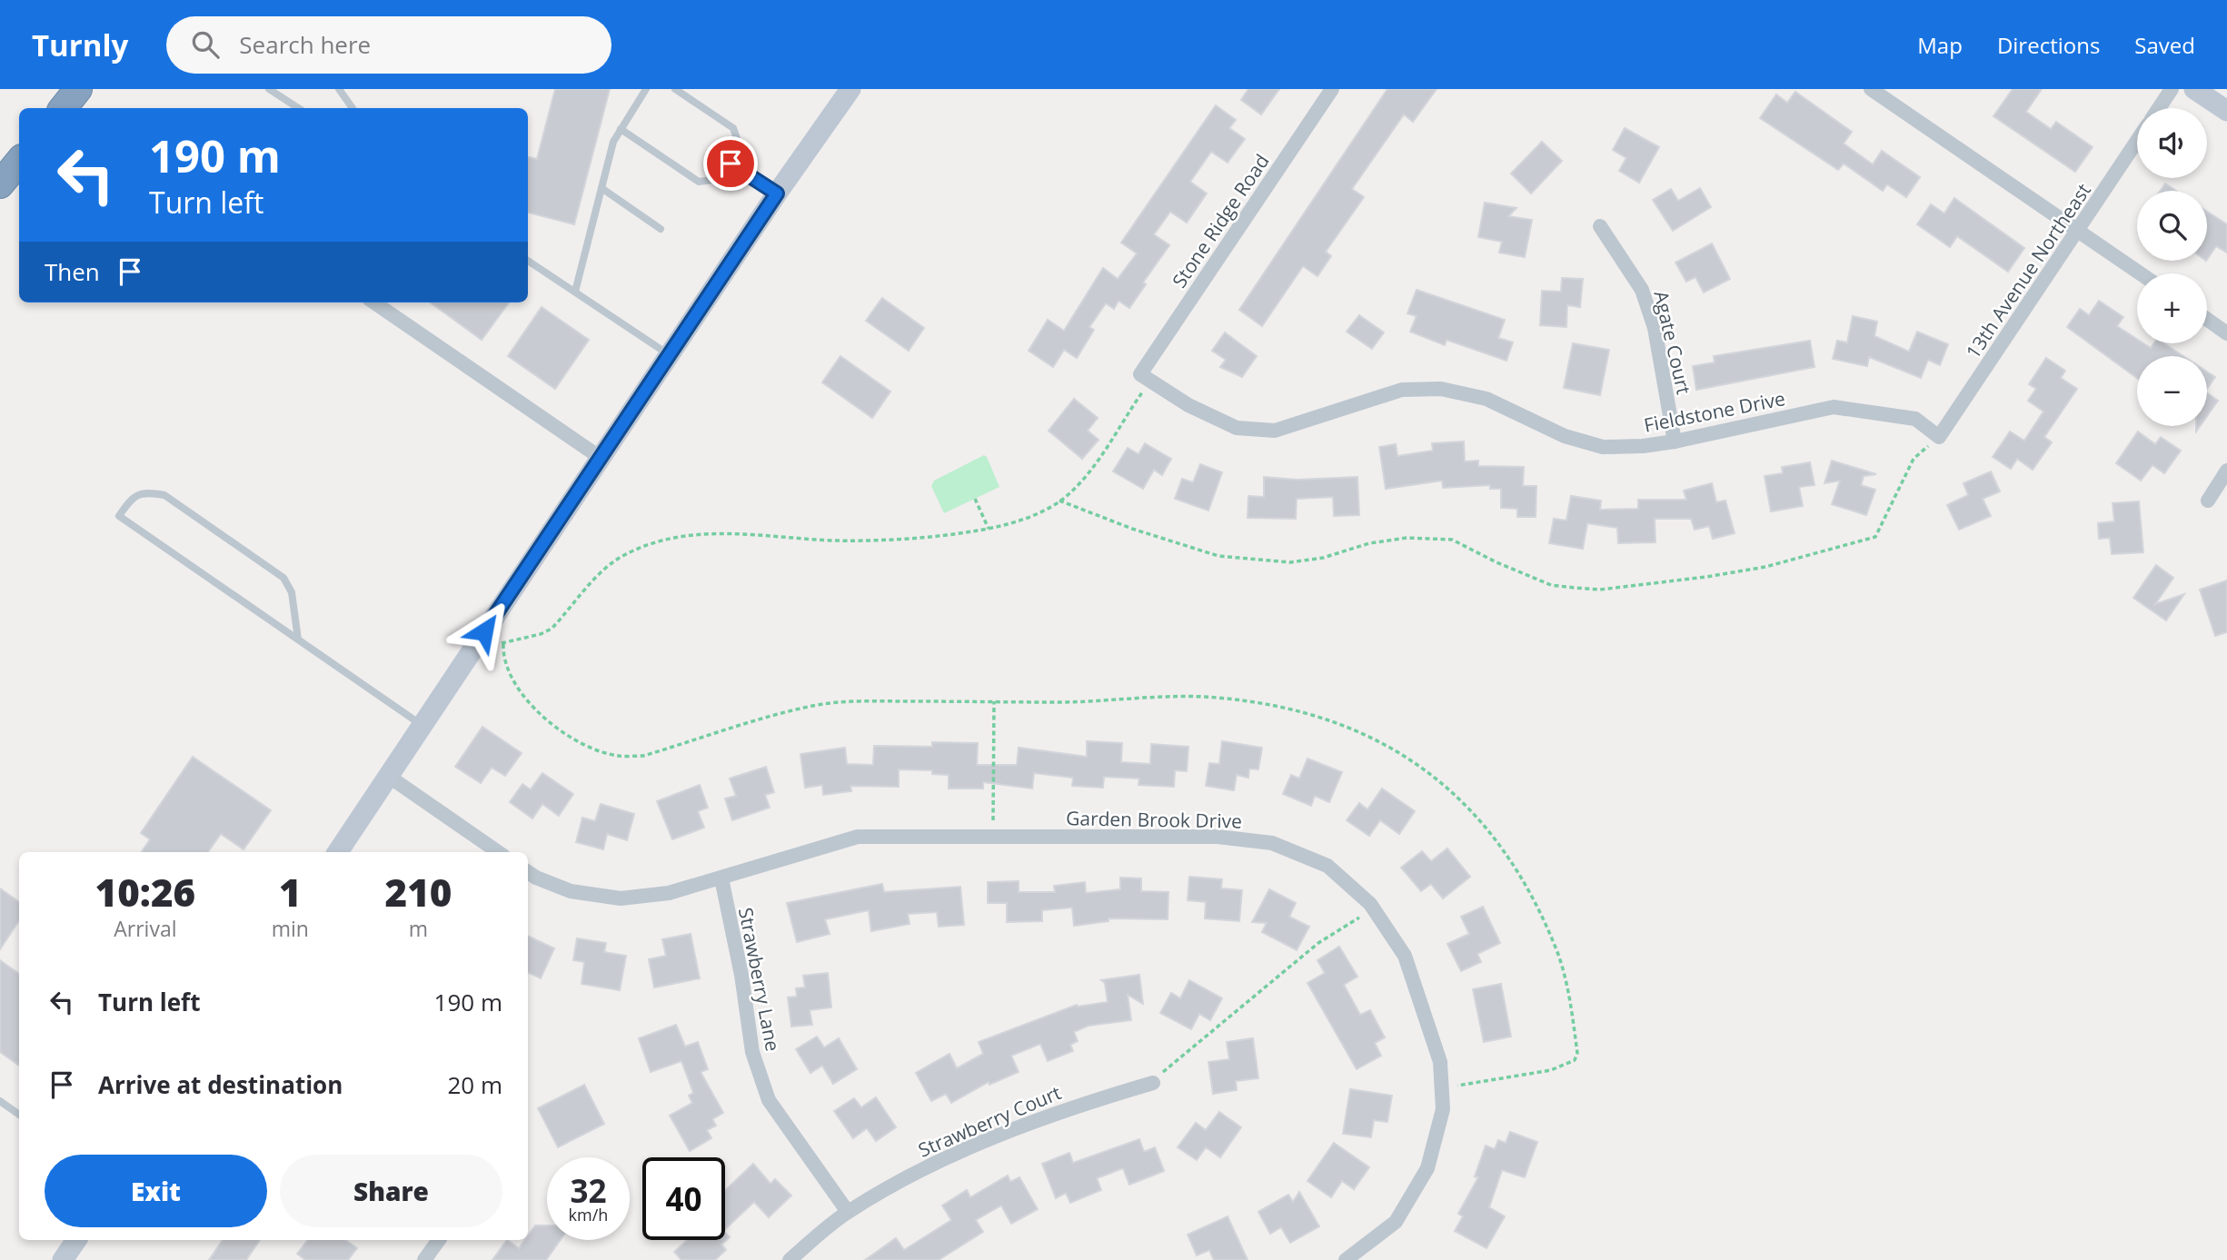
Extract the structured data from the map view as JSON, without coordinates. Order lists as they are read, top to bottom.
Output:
{
  "streets": {
    "street": [
      "Stone Ridge Road",
      "13th Avenue Northeast",
      "Agate Court",
      "Fieldstone Drive",
      "Garden Brook Drive",
      "Strawberry Lane",
      "Strawberry Court"
    ]
  },
  "crossings": [
    ["Stone Ridge Road", "Fieldstone Drive"],
    ["13th Avenue Northeast", "Fieldstone Drive"],
    ["Agate Court", "Fieldstone Drive"],
    ["Garden Brook Drive", "Strawberry Lane"],
    ["Strawberry Lane", "Strawberry Court"]
  ],
  "page": {
    "header": "Turnly",
    "search": "Search here",
    "nav": ["Map", "Directions", "Saved"],
    "map_buttons": ["+", "−"],
    "turn": ["190 m", "Turn left"],
    "then": "Then",
    "eta": [
      "10:26",
      "Arrival",
      "1",
      "min",
      "210",
      "m"
    ],
    "list": [
      {
        "name": "Turn left",
        "value": "190 m"
      },
      {
        "name": "Arrive at destination",
        "value": "20 m"
      }
    ],
    "buttons": ["Exit", "Share"],
    "speed": "32 km/h",
    "limit": "40"
  }
}
